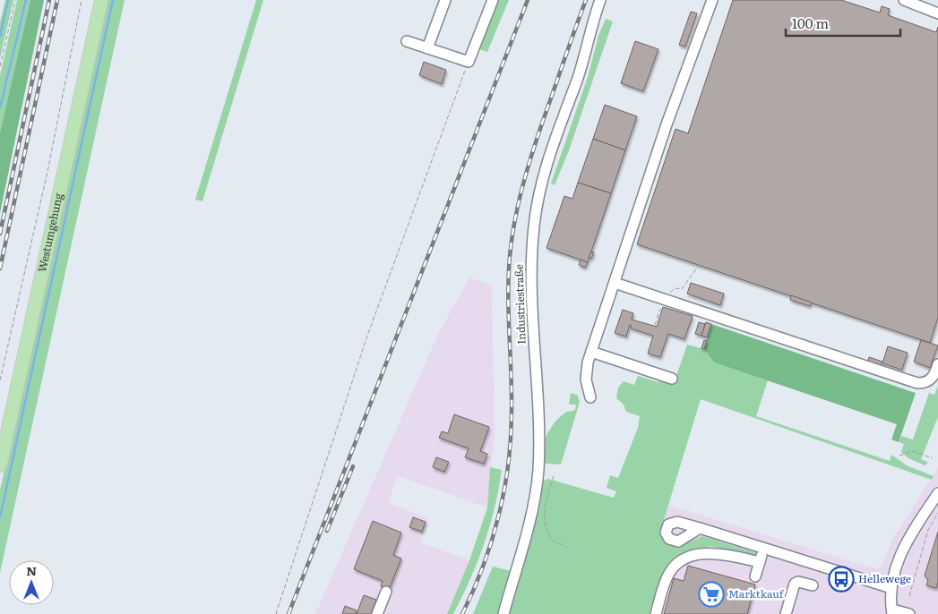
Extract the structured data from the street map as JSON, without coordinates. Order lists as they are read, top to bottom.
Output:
{
  "streets": {
    "main road": ["Westumgehung"],
    "street": ["Industriestraße"]
  },
  "places": {
    "bus stop": ["Hellewege"],
    "supermarket": ["Marktkauf"]
  },
  "scale_bar": "100 m",
  "north": "top"
}
